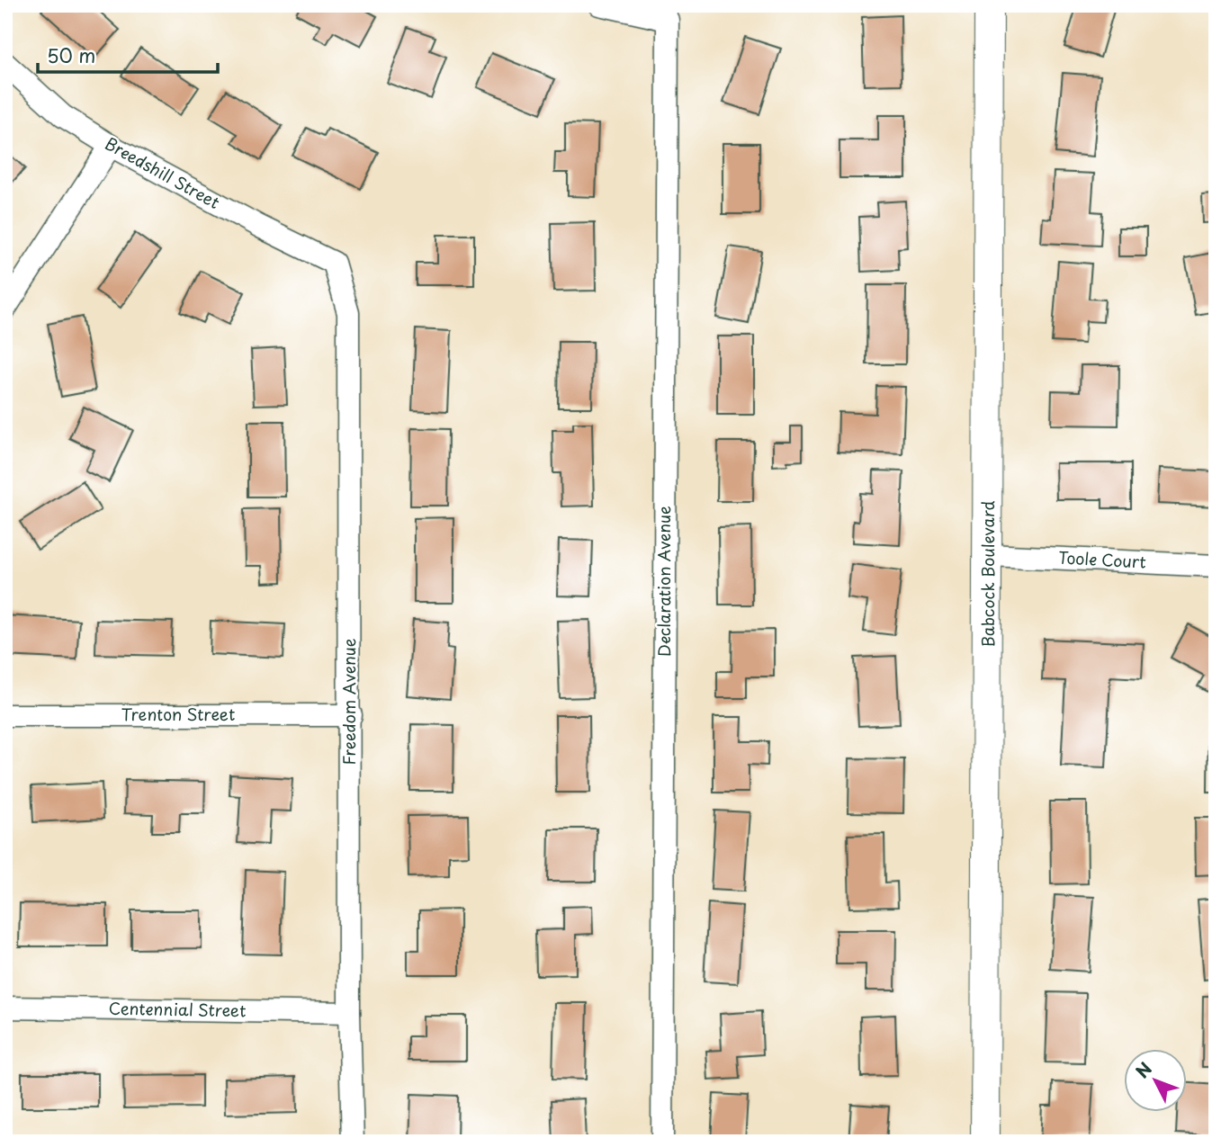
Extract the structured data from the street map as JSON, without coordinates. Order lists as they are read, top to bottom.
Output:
{
  "streets": {
    "street": [
      "Breedshill Street",
      "Toole Court",
      "Babcock Boulevard",
      "Declaration Avenue",
      "Freedom Avenue",
      "Trenton Street",
      "Centennial Street"
    ]
  },
  "crossings": [
    ["Breedshill Street", "Freedom Avenue"],
    ["Toole Court", "Babcock Boulevard"],
    ["Freedom Avenue", "Trenton Street"],
    ["Freedom Avenue", "Centennial Street"]
  ],
  "scale_bar": "50 m",
  "north": "top left"
}
